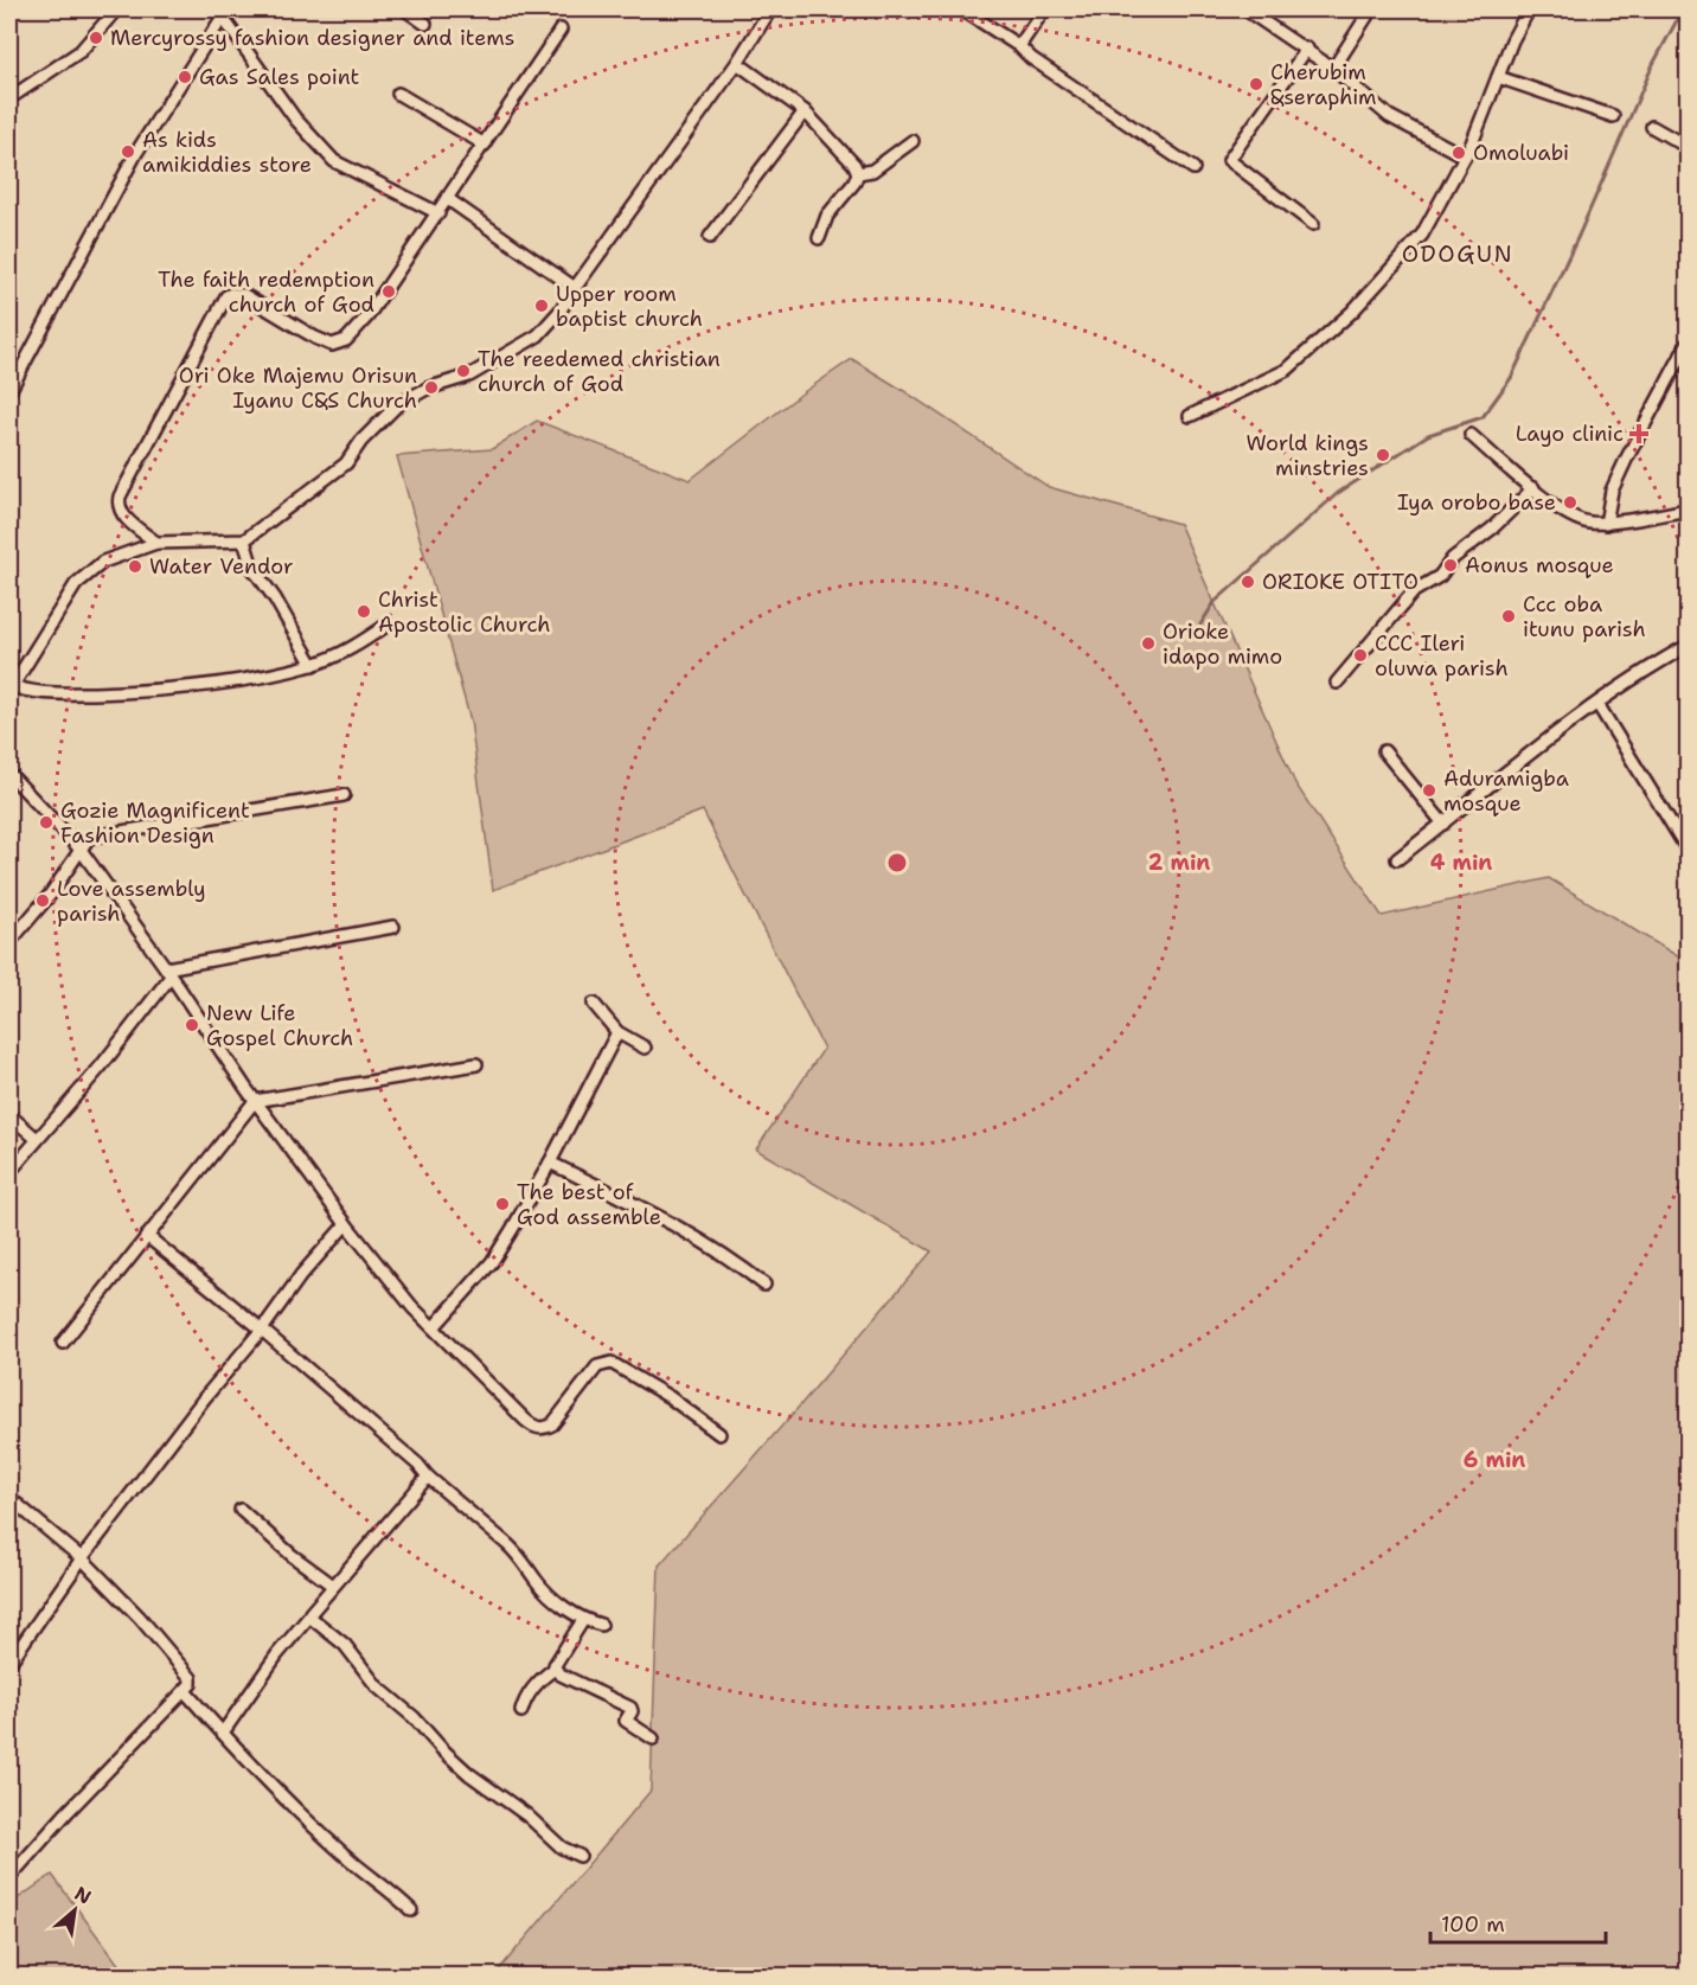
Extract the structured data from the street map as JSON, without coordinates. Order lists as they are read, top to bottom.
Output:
{
  "districts": ["ODOGUN"],
  "places": {
    "other": [
      "Mercyrossy fashion designer and items",
      "Gas Sales point",
      "Cherubim &seraphim",
      "As kids amikiddies store",
      "Omoluabi",
      "The faith redemption church of God",
      "Upper room baptist church",
      "The reedemed christian church of God",
      "Ori Oke Majemu Orisun Iyanu C&S Church",
      "World kings minstries",
      "Iya orobo base",
      "Aonus mosque",
      "Water Vendor",
      "ORIOKE OTITO",
      "Christ Apostolic Church",
      "Ccc oba itunu parish",
      "Orioke idapo mimo",
      "CCC Ileri oluwa parish",
      "Aduramigba mosque",
      "Gozie Magnificent Fashion Design",
      "Love assembly parish",
      "New Life Gospel Church",
      "The best of God assemble"
    ],
    "health": ["Layo clinic"]
  },
  "scale_bar": "100 m",
  "north": "top right",
  "rings": ["2 min", "4 min", "6 min"]
}
